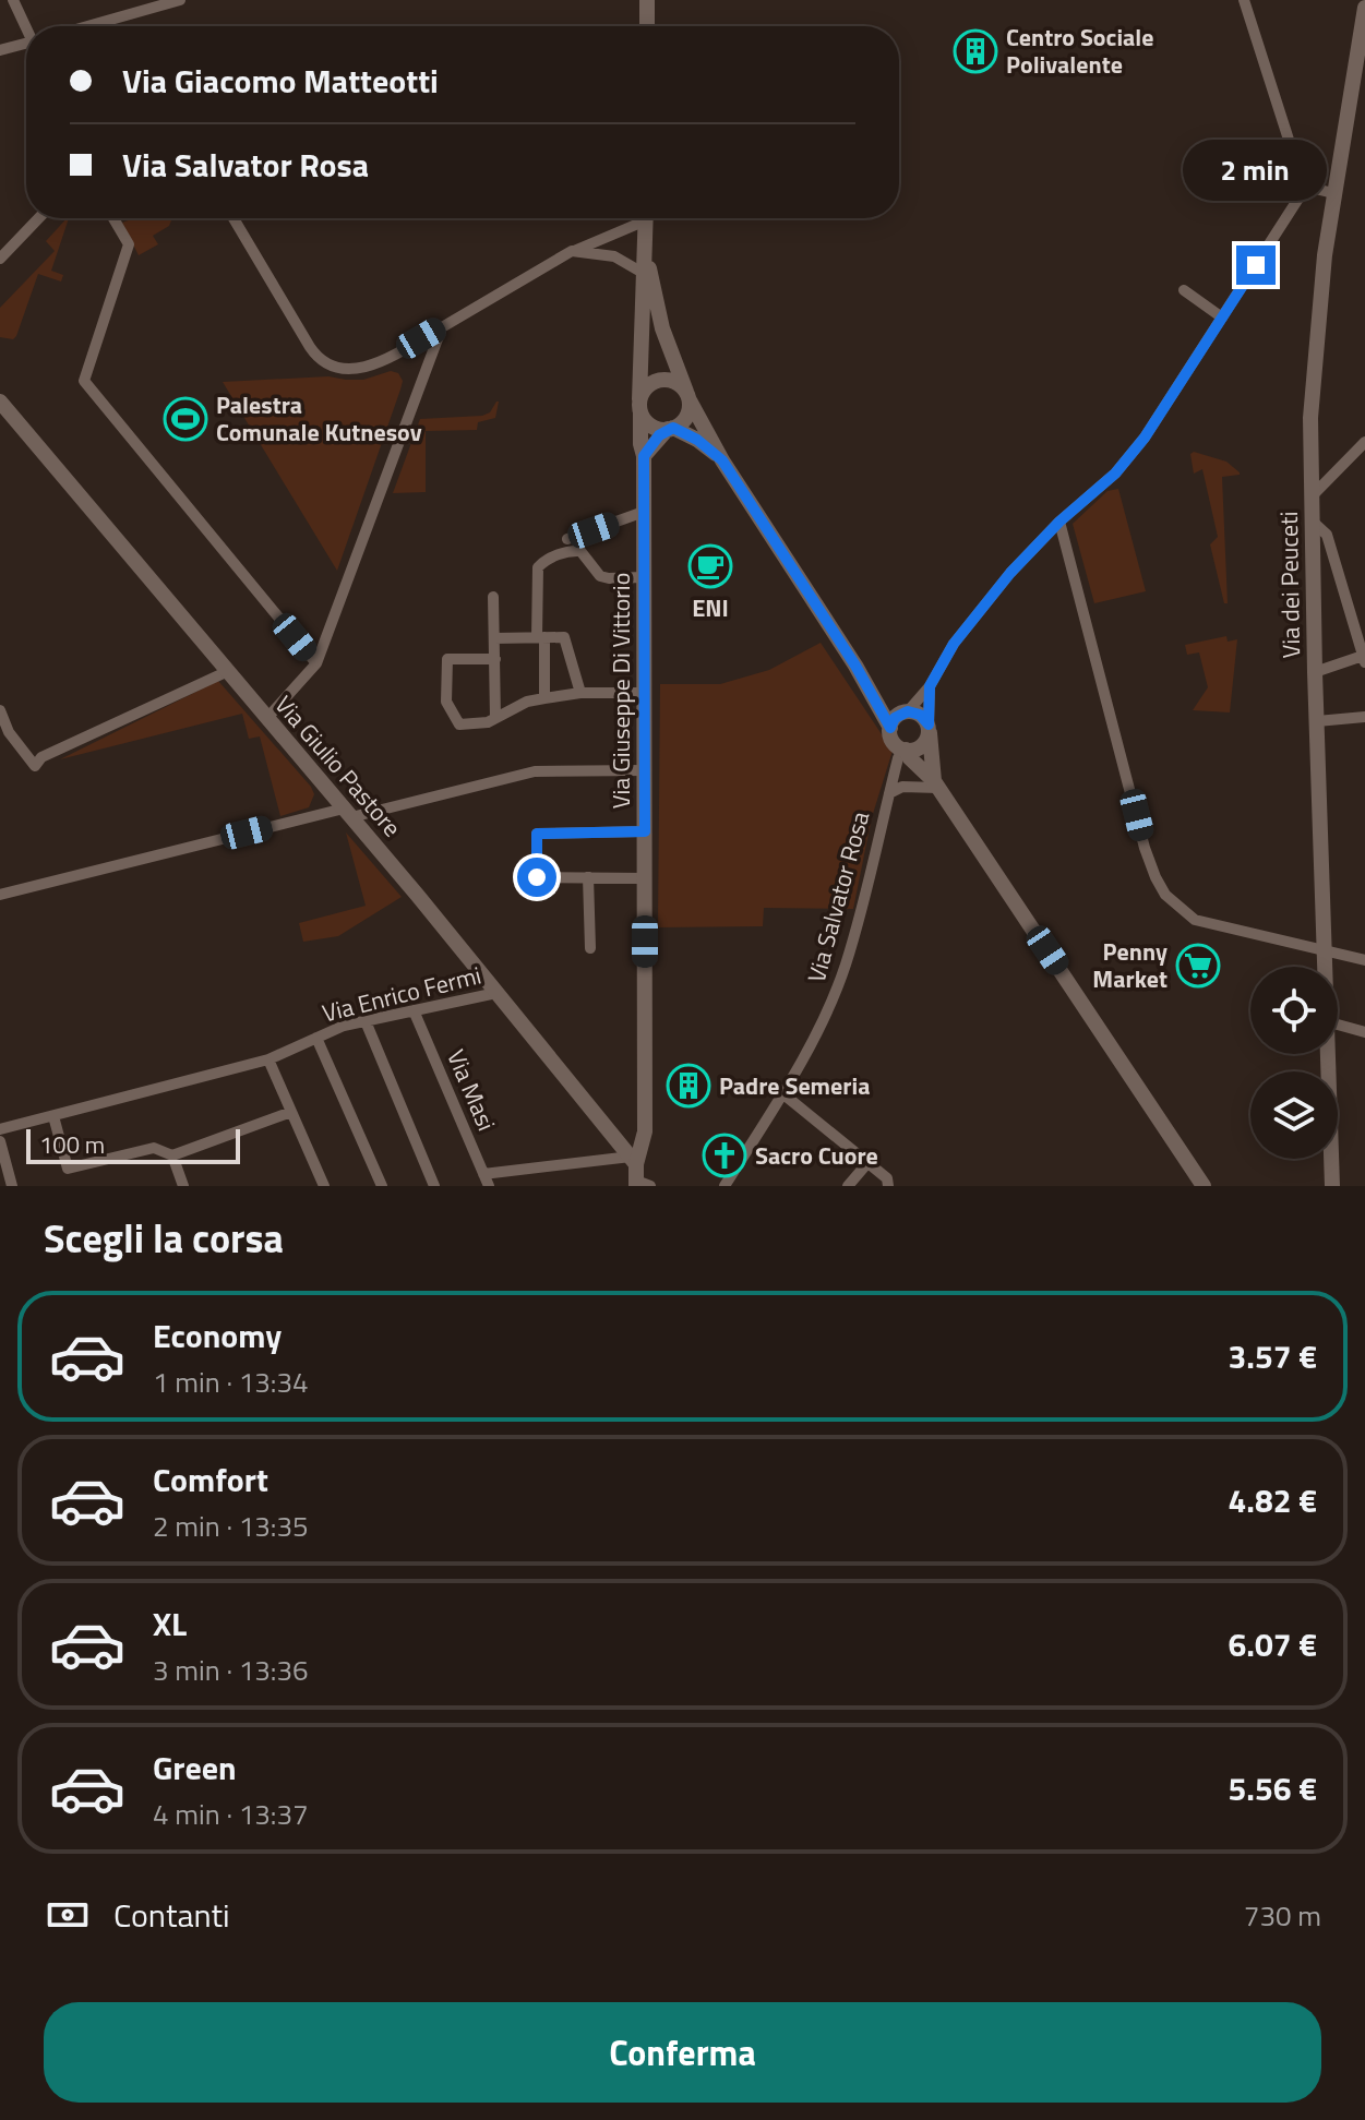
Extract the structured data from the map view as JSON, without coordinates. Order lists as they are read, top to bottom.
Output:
{
  "streets": {
    "main road": ["Via dei Peuceti", "Via Giuseppe Di Vittorio", "Via Giulio Pastore"],
    "street": ["Via Salvator Rosa", "Via Enrico Fermi", "Via Masi"]
  },
  "crossings": [
    ["Via Giuseppe Di Vittorio", "Via Giulio Pastore"],
    ["Via Giulio Pastore", "Via Enrico Fermi"],
    ["Via Enrico Fermi", "Via Masi"]
  ],
  "places": {
    "building": ["Centro Sociale Polivalente", "Padre Semeria"],
    "sports": ["Palestra Comunale Kutnesov"],
    "cafe": ["ENI"],
    "supermarket": ["Penny Market"],
    "church": ["Sacro Cuore"]
  },
  "scale_bar": "100 m",
  "page": {
    "banner": ["Via Giacomo Matteotti", "Via Salvator Rosa"],
    "bubble": "2 min",
    "scale": "100 m",
    "heading": "Scegli la corsa",
    "list": [
      {
        "name": "Economy",
        "note": "1 min · 13:34",
        "value": "3.57 €"
      },
      {
        "name": "Comfort",
        "note": "2 min · 13:35",
        "value": "4.82 €"
      },
      {
        "name": "XL",
        "note": "3 min · 13:36",
        "value": "6.07 €"
      },
      {
        "name": "Green",
        "note": "4 min · 13:37",
        "value": "5.56 €"
      }
    ],
    "pay": ["Contanti", "730 m"],
    "buttons": "Conferma"
  }
}
